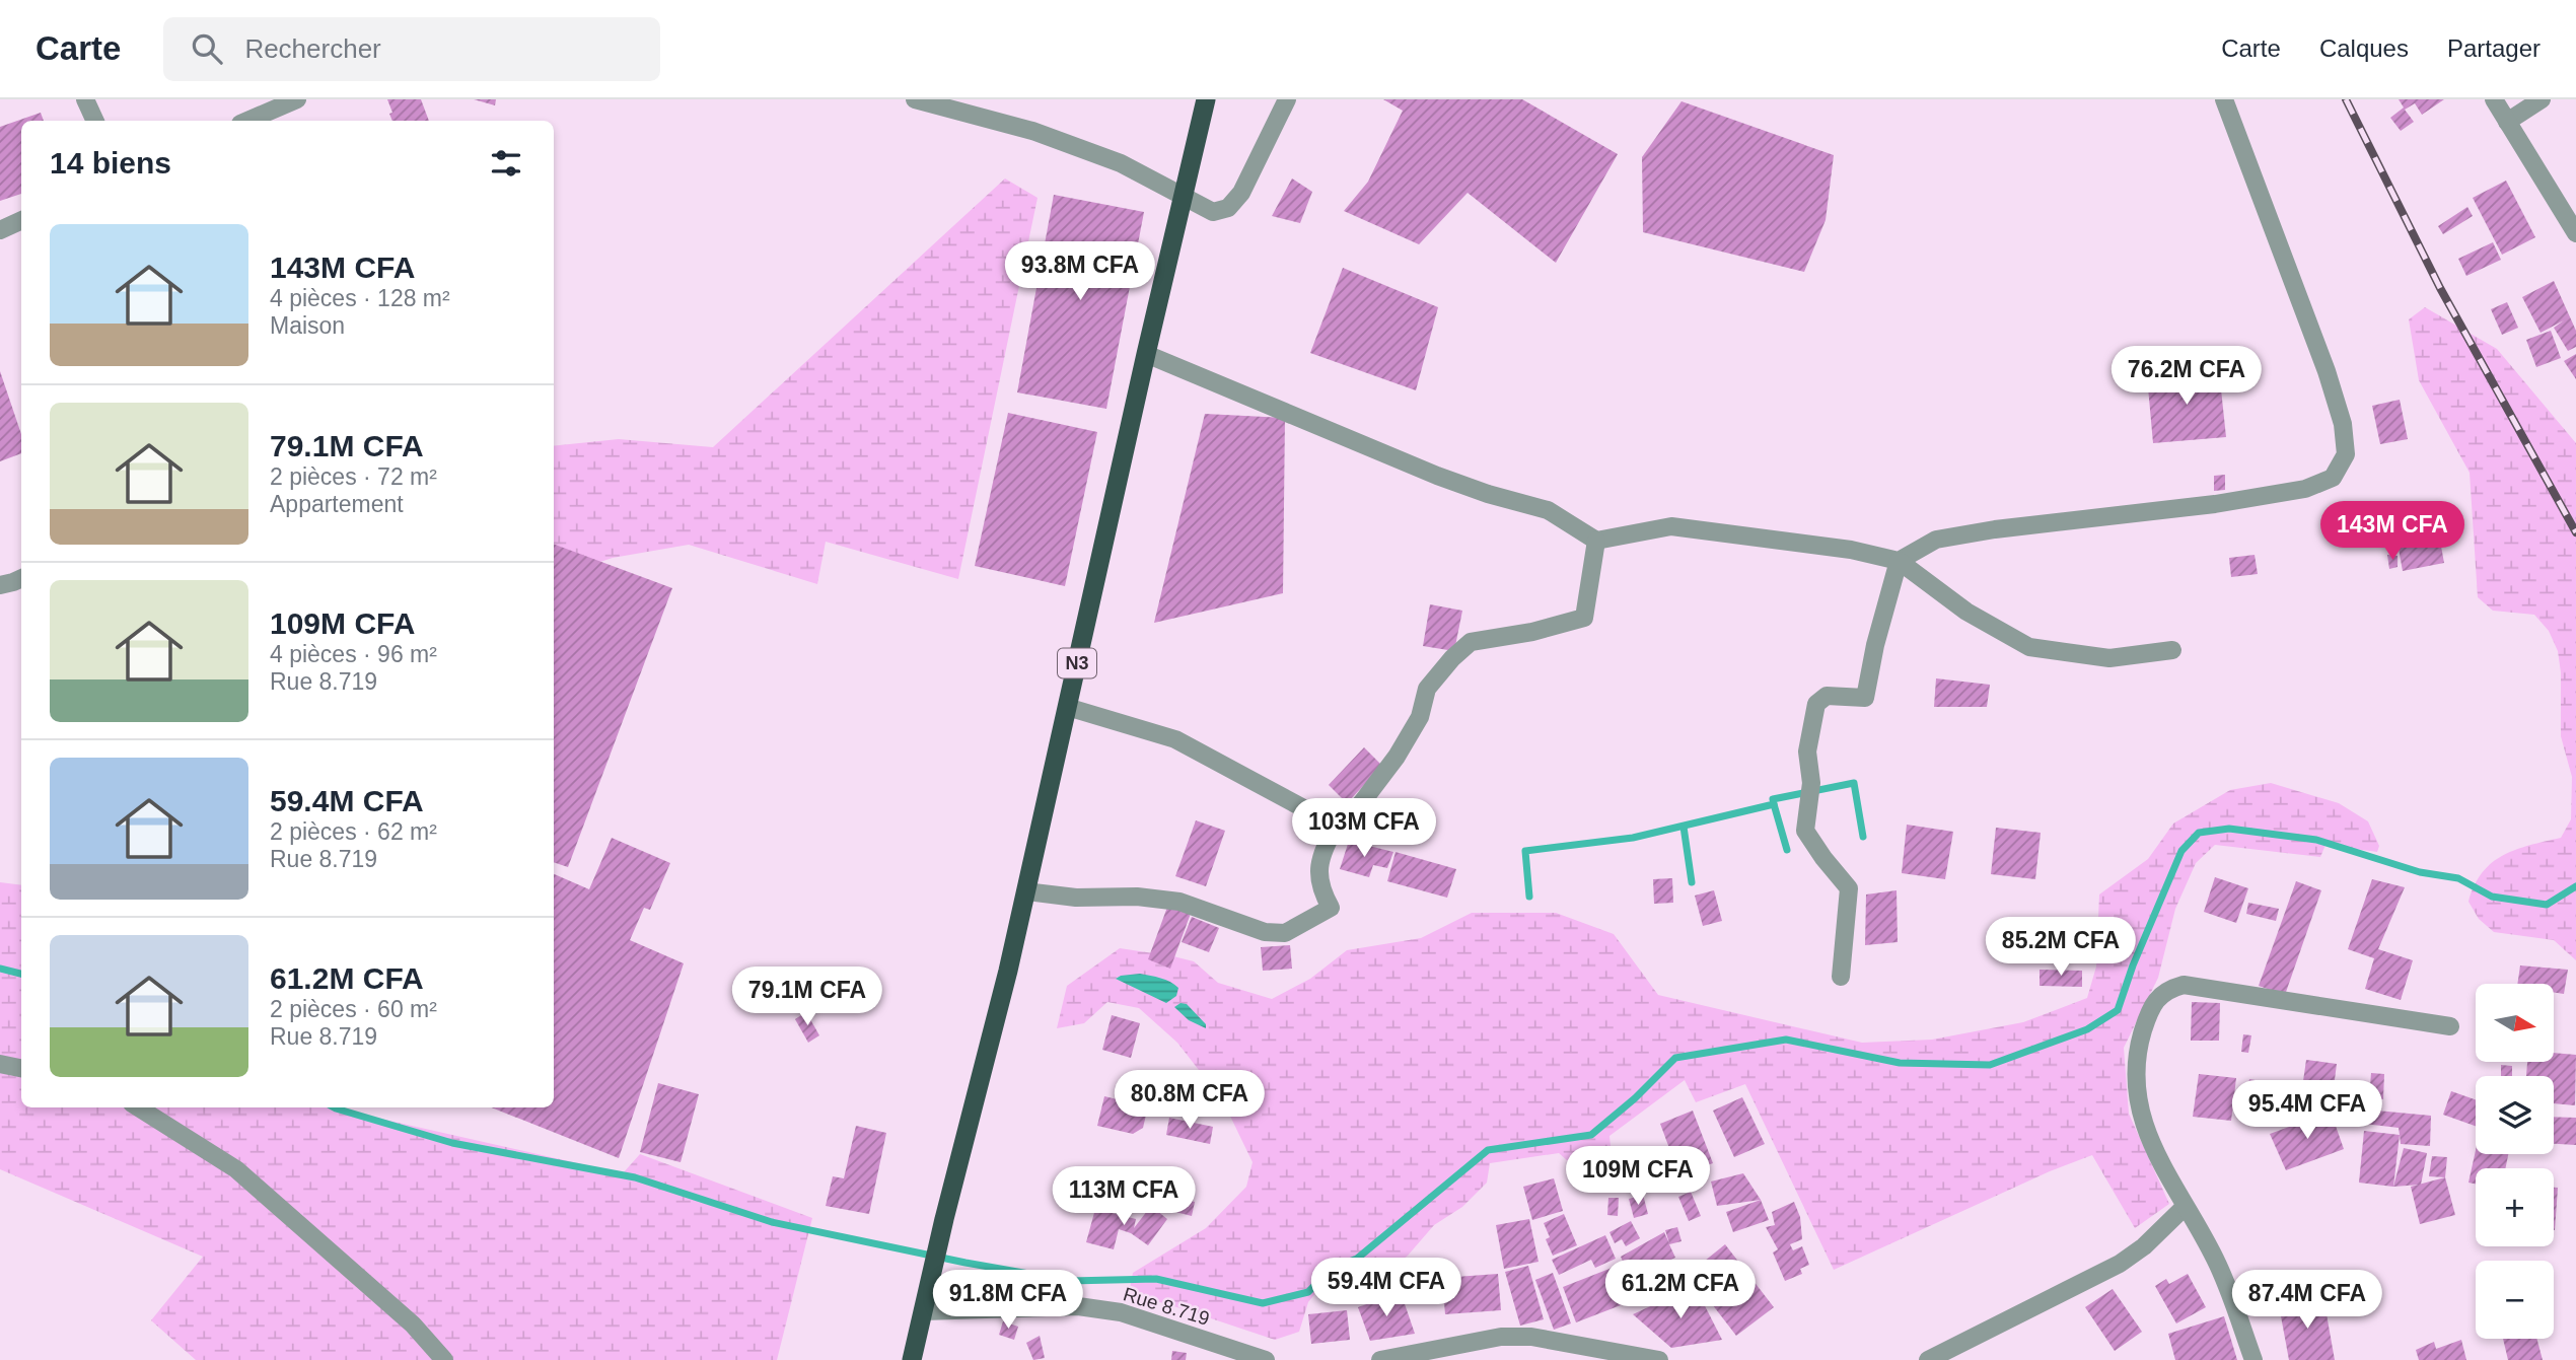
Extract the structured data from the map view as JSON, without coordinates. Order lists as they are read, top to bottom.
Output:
{
  "streets": {
    "highway": ["N3"],
    "street": ["Rue 8.719"]
  },
  "crossings": [
    ["N3", "Rue 8.719"]
  ],
  "north": "right",
  "page": {
    "header": "Carte",
    "search": "Rechercher",
    "nav": ["Carte", "Calques", "Partager"],
    "heading": "14 biens",
    "list": [
      {
        "name": "143M CFA",
        "note": "4 pièces · 128 m² · Maison"
      },
      {
        "name": "79.1M CFA",
        "note": "2 pièces · 72 m² · Appartement"
      },
      {
        "name": "109M CFA",
        "note": "4 pièces · 96 m² · Rue 8.719"
      },
      {
        "name": "59.4M CFA",
        "note": "2 pièces · 62 m² · Rue 8.719"
      },
      {
        "name": "61.2M CFA",
        "note": "2 pièces · 60 m² · Rue 8.719"
      }
    ],
    "price": [
      "93.8M CFA",
      "76.2M CFA",
      "143M CFA",
      "103M CFA",
      "85.2M CFA",
      "79.1M CFA",
      "80.8M CFA",
      "95.4M CFA",
      "109M CFA",
      "113M CFA",
      "59.4M CFA",
      "61.2M CFA",
      "91.8M CFA",
      "87.4M CFA"
    ],
    "map_buttons": ["+", "−"]
  }
}
